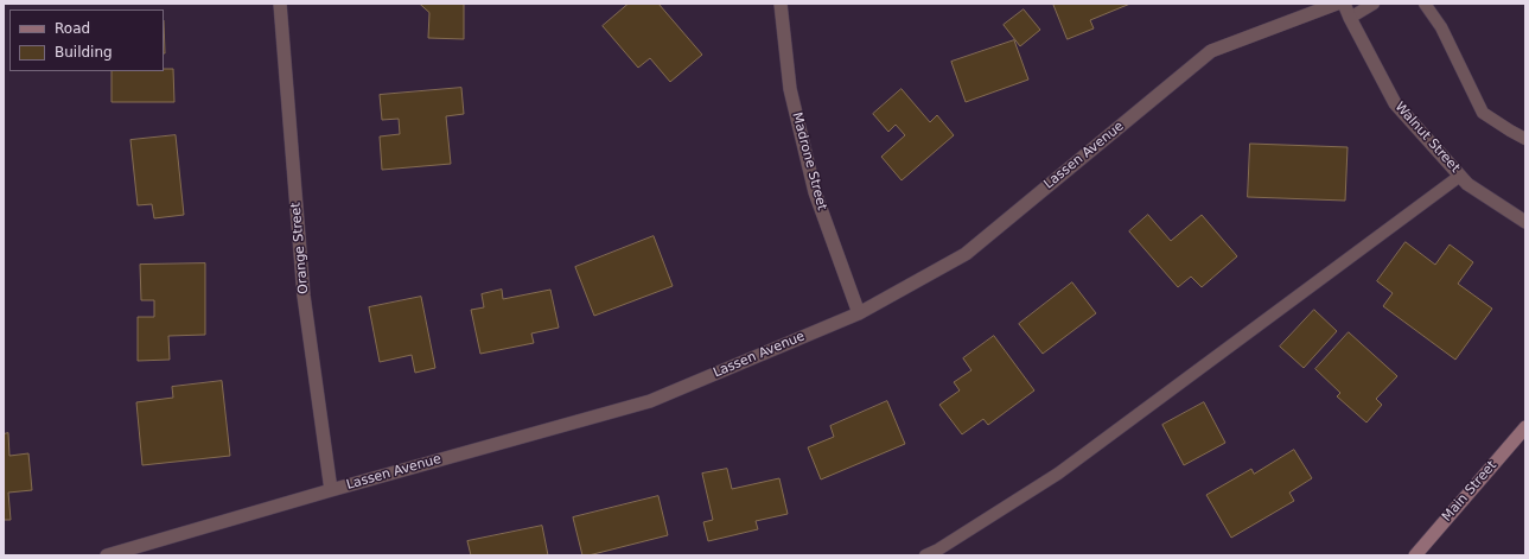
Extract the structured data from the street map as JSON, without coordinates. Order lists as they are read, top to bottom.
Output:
{
  "streets": {
    "main road": ["Main Street"],
    "street": [
      "Walnut Street",
      "Lassen Avenue",
      "Madrone Street",
      "Orange Street"
    ]
  },
  "crossings": [
    ["Lassen Avenue", "Madrone Street"],
    ["Lassen Avenue", "Orange Street"]
  ],
  "legend": ["Road", "Building"]
}
